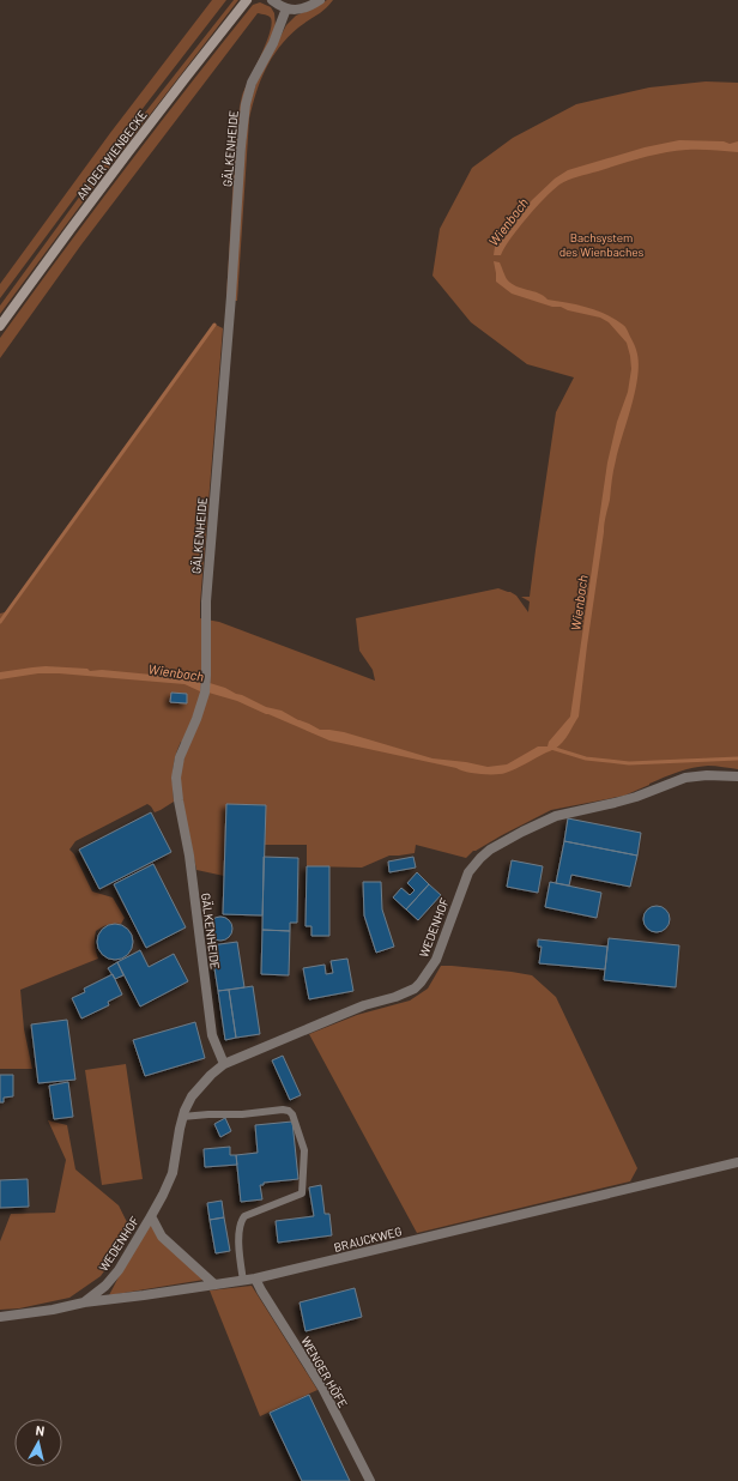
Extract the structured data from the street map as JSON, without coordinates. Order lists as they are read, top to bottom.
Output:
{
  "streets": {
    "street": [
      "GÄLKENHEIDE",
      "AN DER WIENBECKE",
      "WEDENHOF",
      "BRAUCKWEG",
      "WENGER HÖFE"
    ]
  },
  "crossings": [
    ["GÄLKENHEIDE", "WEDENHOF"],
    ["WEDENHOF", "BRAUCKWEG"],
    ["BRAUCKWEG", "WENGER HÖFE"]
  ],
  "water": ["Wienbach"],
  "parks": ["Bachsystem des Wienbaches"],
  "north": "top"
}
